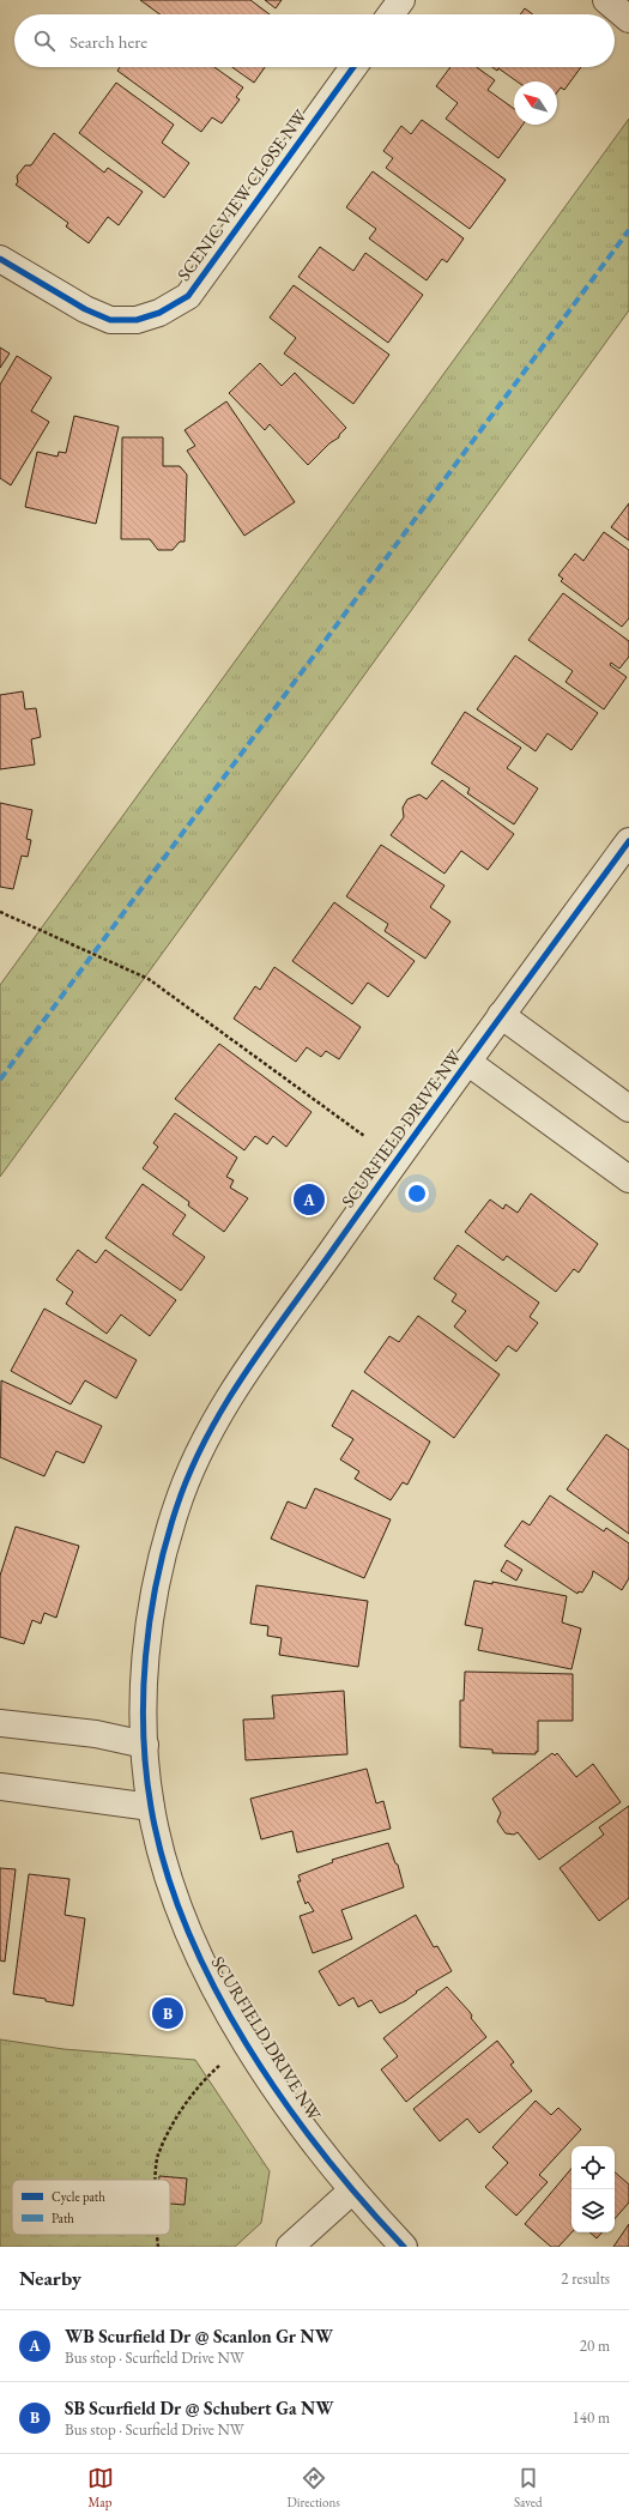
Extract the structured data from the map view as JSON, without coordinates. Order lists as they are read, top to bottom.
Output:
{
  "streets": {
    "street": ["SCENIC VIEW CLOSE NW", "SCURFIELD DRIVE NW"]
  },
  "legend": ["Cycle path", "Path"],
  "north": "top left",
  "page": {
    "search": "Search here",
    "pins": ["A", "B"],
    "heading": ["Nearby", "2 results"],
    "list": [
      {
        "mark": "A",
        "name": "WB Scurfield Dr @ Scanlon Gr NW",
        "note": "Bus stop · Scurfield Drive NW",
        "value": "20 m"
      },
      {
        "mark": "B",
        "name": "SB Scurfield Dr @ Schubert Ga NW",
        "note": "Bus stop · Scurfield Drive NW",
        "value": "140 m"
      }
    ],
    "nav": ["Map", "Directions", "Saved"]
  }
}
